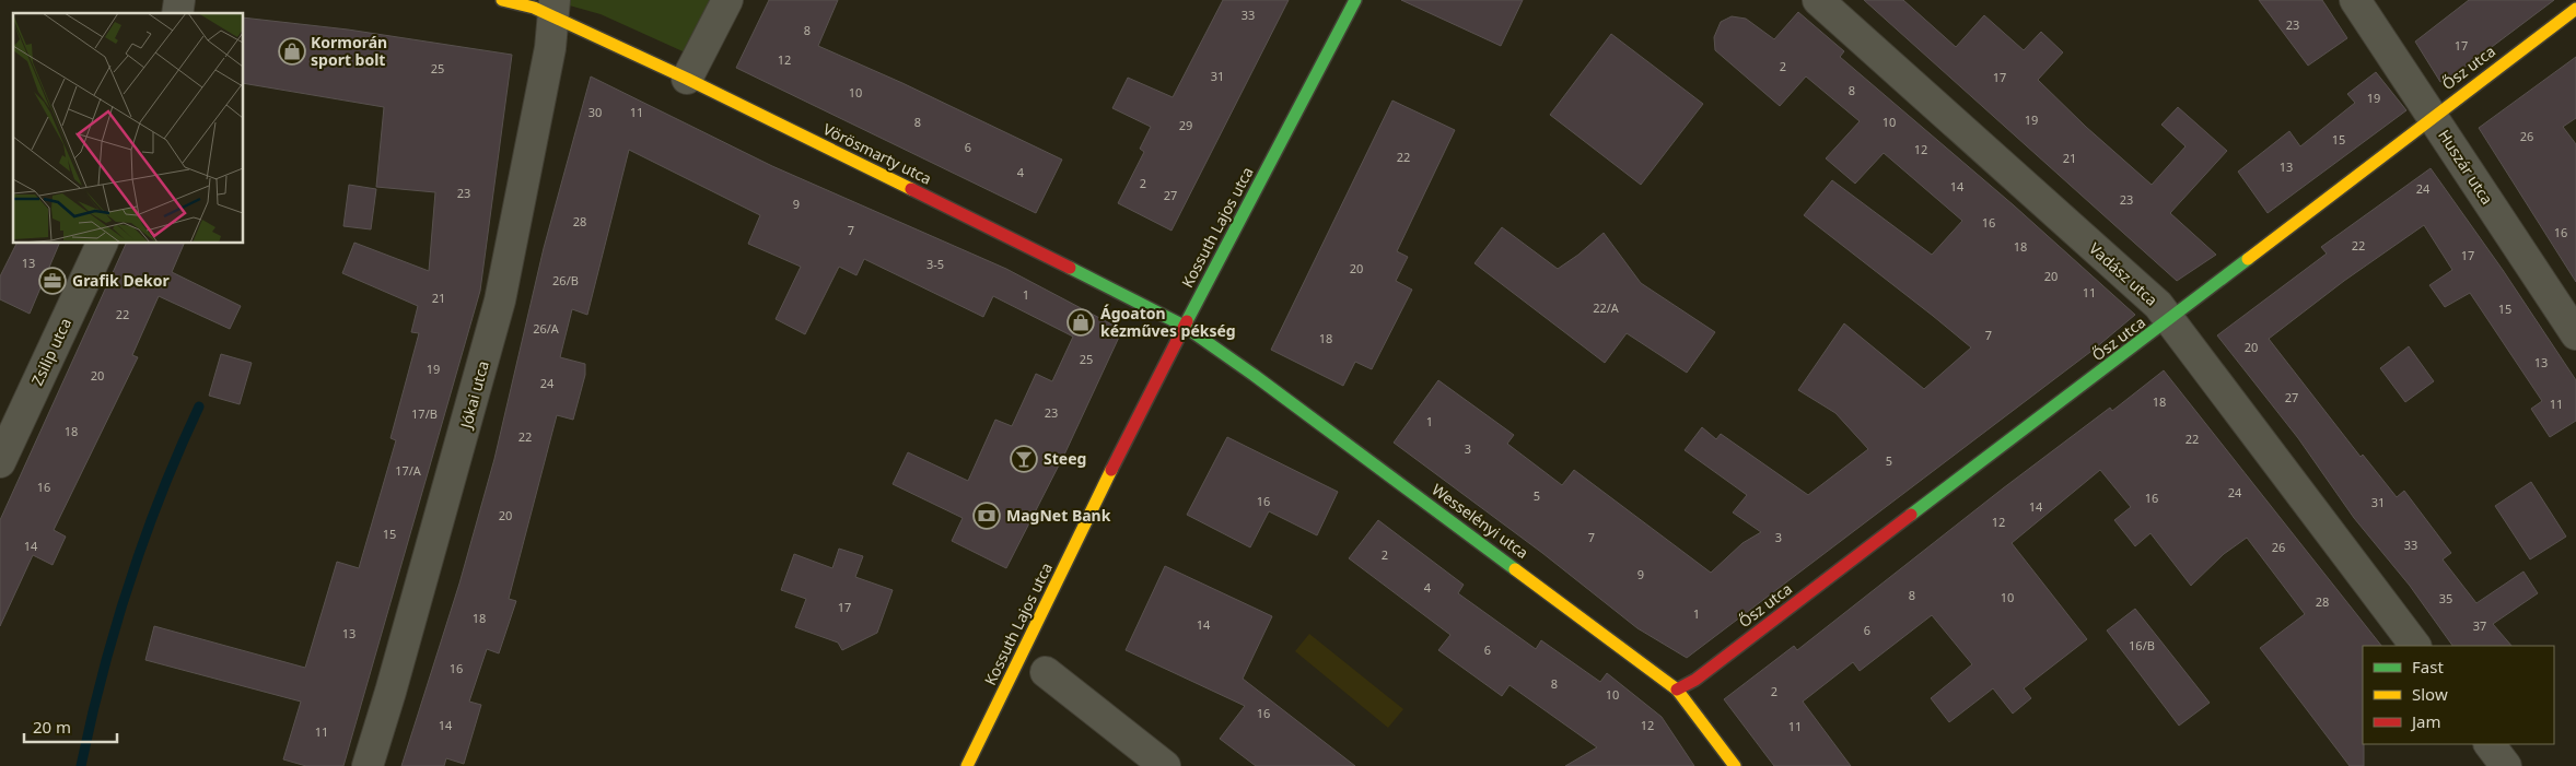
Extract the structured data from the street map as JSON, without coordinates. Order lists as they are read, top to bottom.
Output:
{
  "streets": {
    "street": [
      "Ősz utca",
      "Vörösmarty utca",
      "Huszár utca",
      "Kossuth Lajos utca",
      "Vadász utca",
      "Zsilip utca",
      "Jókai utca",
      "Wesselényi utca"
    ]
  },
  "crossings": [
    ["Ősz utca", "Huszár utca"],
    ["Ősz utca", "Vadász utca"],
    ["Ősz utca", "Wesselényi utca"],
    ["Vörösmarty utca", "Kossuth Lajos utca"],
    ["Vörösmarty utca", "Jókai utca"],
    ["Vörösmarty utca", "Wesselényi utca"],
    ["Kossuth Lajos utca", "Wesselényi utca"]
  ],
  "places": {
    "shop": ["Kormorán sport bolt", "Ágoaton kézműves pékség"],
    "office": ["Grafik Dekor"],
    "bar": ["Steeg"],
    "bank": ["MagNet Bank"]
  },
  "house_numbers": [
    "33",
    "23",
    "8",
    "17",
    "12",
    "2",
    "25",
    "31",
    "17",
    "8",
    "10",
    "19",
    "30",
    "11",
    "19",
    "8",
    "10",
    "29",
    "26",
    "15",
    "6",
    "12",
    "22",
    "21",
    "13",
    "4",
    "2",
    "14",
    "24",
    "23",
    "27",
    "23",
    "9",
    "28",
    "16",
    "7",
    "16",
    "22",
    "18",
    "17",
    "13",
    "3-5",
    "20",
    "20",
    "26/B",
    "11",
    "1",
    "21",
    "22/A",
    "15",
    "22",
    "26/A",
    "7",
    "18",
    "20",
    "25",
    "13",
    "19",
    "20",
    "24",
    "27",
    "18",
    "11",
    "23",
    "17/B",
    "1",
    "18",
    "22",
    "22",
    "3",
    "5",
    "17/A",
    "16",
    "24",
    "5",
    "16",
    "16",
    "31",
    "14",
    "20",
    "12",
    "15",
    "7",
    "3",
    "33",
    "14",
    "26",
    "2",
    "9",
    "4",
    "8",
    "10",
    "35",
    "28",
    "17",
    "1",
    "18",
    "14",
    "37",
    "6",
    "13",
    "16/B",
    "6",
    "16",
    "8",
    "2",
    "10",
    "16",
    "14",
    "12",
    "11",
    "11"
  ],
  "legend": ["Fast", "Slow", "Jam"],
  "scale_bar": "20 m"
}
